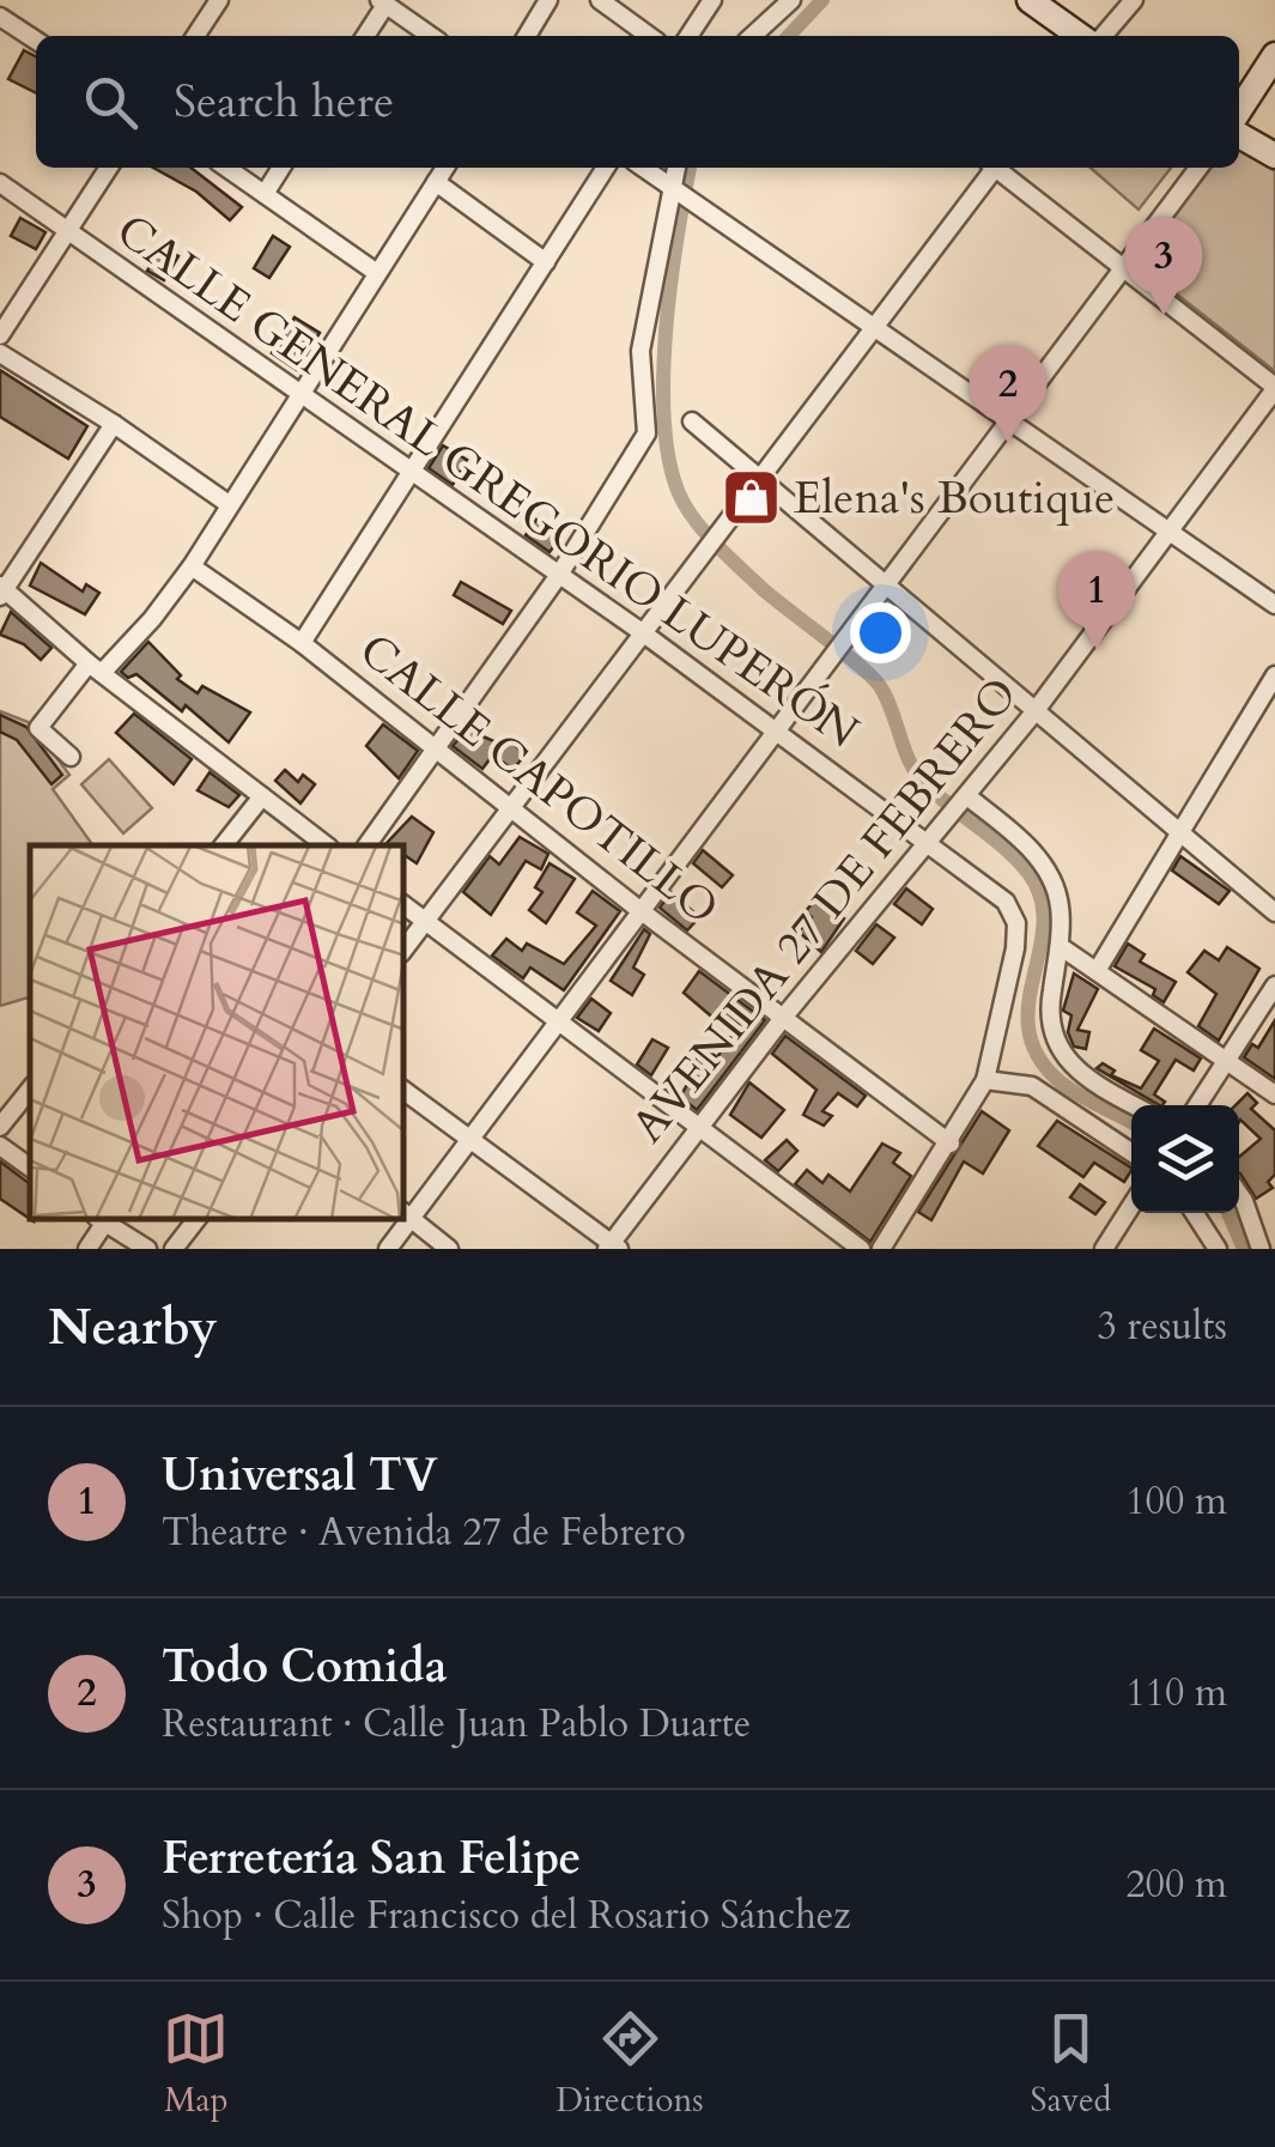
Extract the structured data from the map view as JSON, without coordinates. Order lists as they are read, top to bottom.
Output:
{
  "streets": {
    "street": ["CALLE GENERAL GREGORIO LUPERÓN", "CALLE CAPOTILLO", "AVENIDA 27 DE FEBRERO"]
  },
  "crossings": [
    ["CALLE GENERAL GREGORIO LUPERÓN", "CALLE CAPOTILLO"],
    ["CALLE GENERAL GREGORIO LUPERÓN", "AVENIDA 27 DE FEBRERO"],
    ["CALLE CAPOTILLO", "AVENIDA 27 DE FEBRERO"]
  ],
  "places": {
    "shop": ["Elena's Boutique"]
  },
  "page": {
    "search": "Search here",
    "pins": ["3", "2", "1"],
    "heading": ["Nearby", "3 results"],
    "list": [
      {
        "mark": "1",
        "name": "Universal TV",
        "note": "Theatre · Avenida 27 de Febrero",
        "value": "100 m"
      },
      {
        "mark": "2",
        "name": "Todo Comida",
        "note": "Restaurant · Calle Juan Pablo Duarte",
        "value": "110 m"
      },
      {
        "mark": "3",
        "name": "Ferretería San Felipe",
        "note": "Shop · Calle Francisco del Rosario Sánchez",
        "value": "200 m"
      }
    ],
    "nav": ["Map", "Directions", "Saved"]
  }
}
